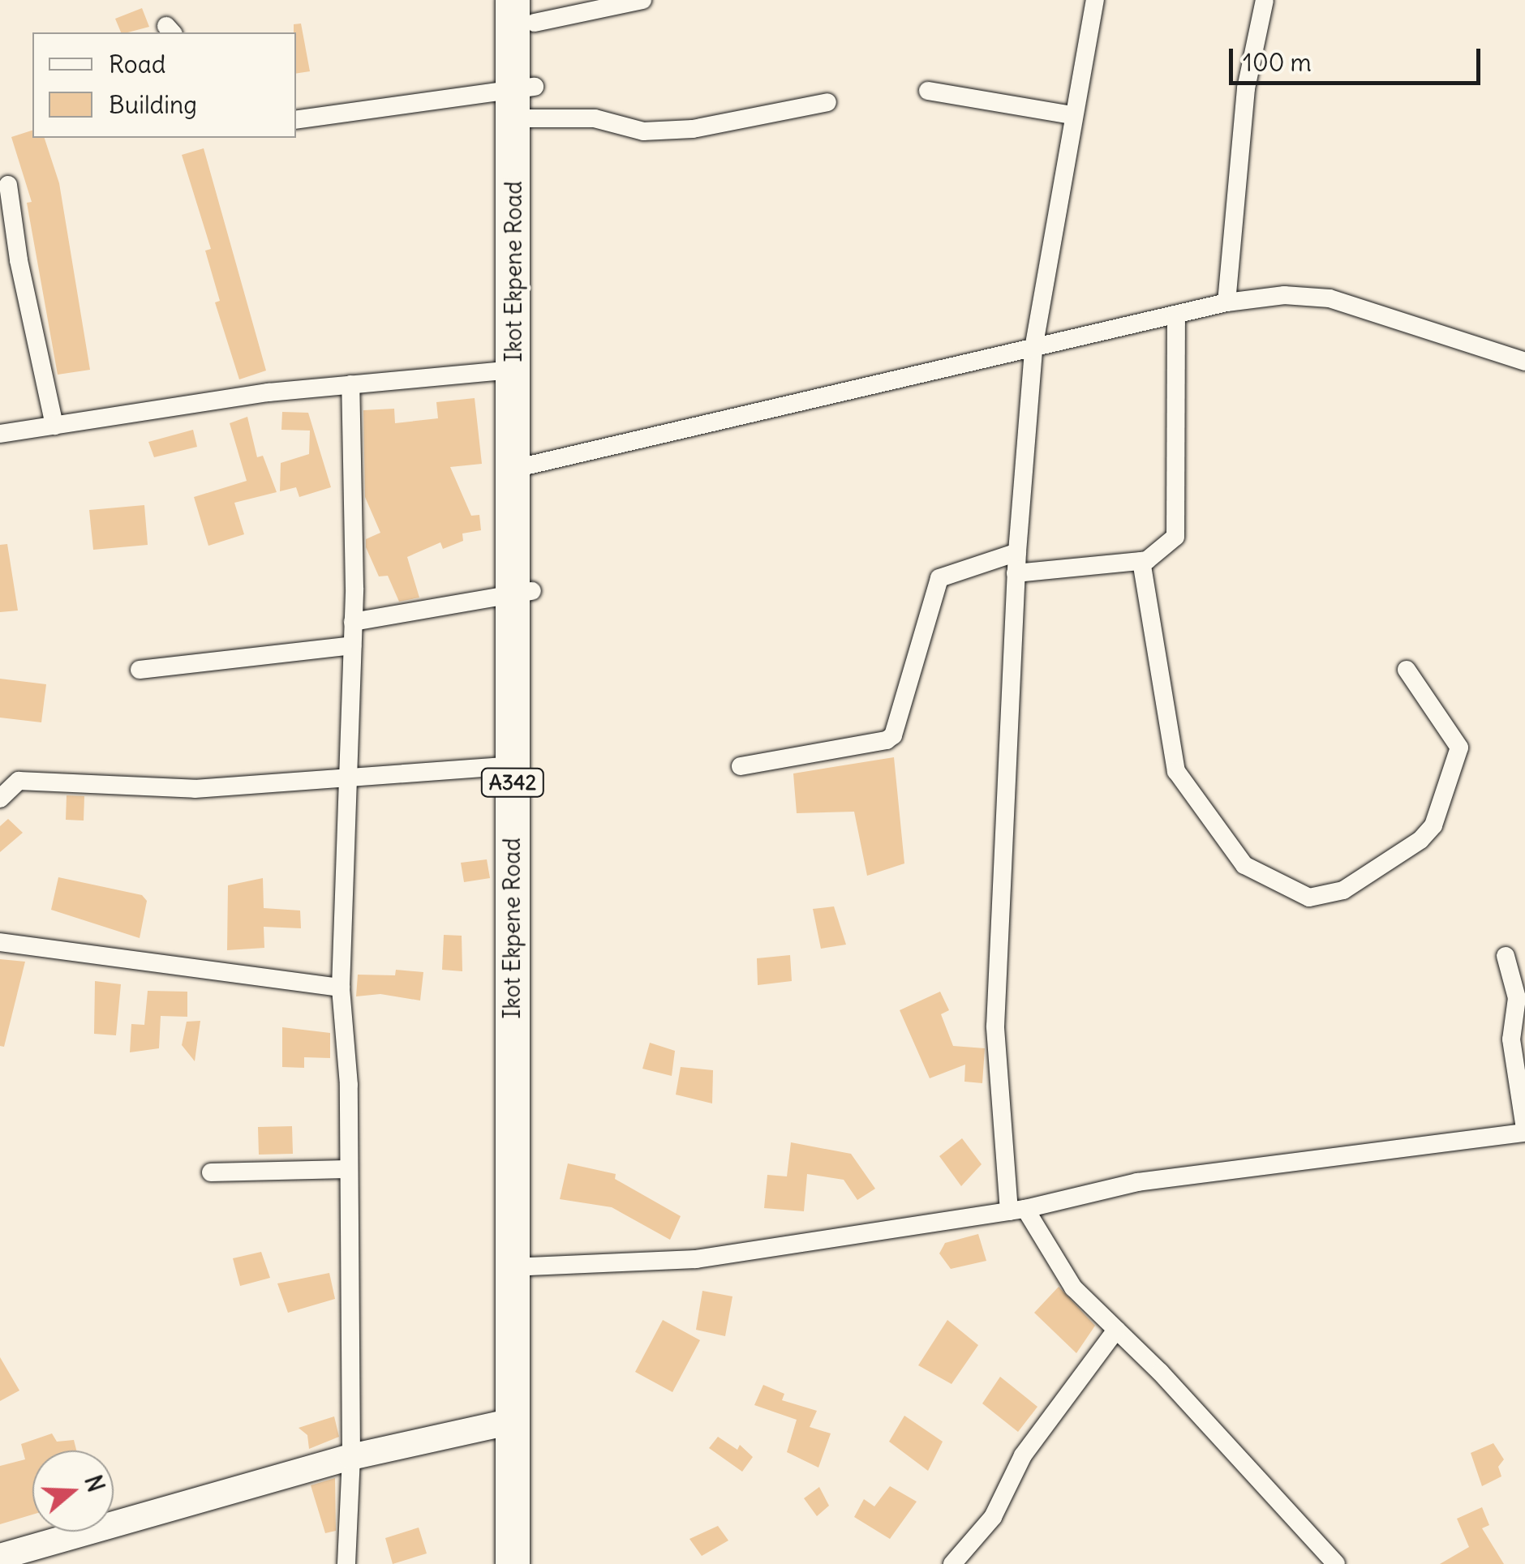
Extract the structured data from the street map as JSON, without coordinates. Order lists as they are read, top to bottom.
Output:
{
  "streets": {
    "highway": ["Ikot Ekpene Road", "A342"]
  },
  "legend": ["Road", "Building"],
  "scale_bar": "100 m",
  "north": "right"
}
